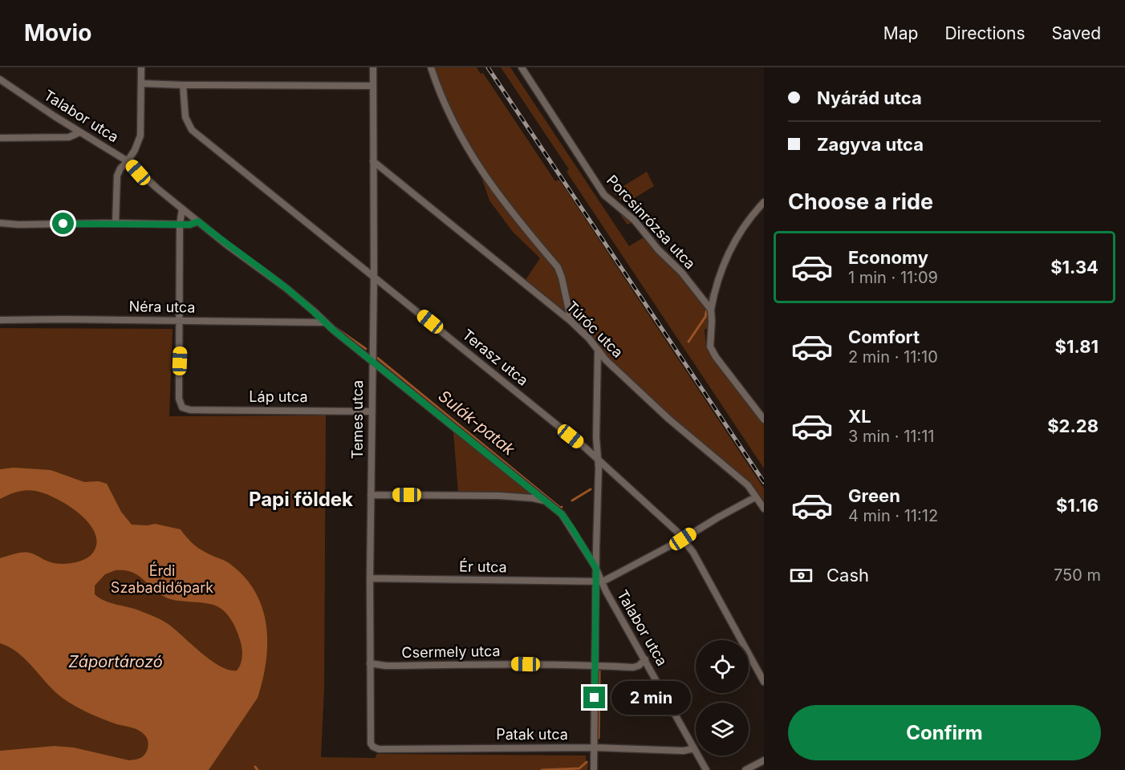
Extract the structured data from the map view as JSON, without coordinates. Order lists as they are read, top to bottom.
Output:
{
  "streets": {
    "street": [
      "Talabor utca",
      "Porcsinrózsa utca",
      "Néra utca",
      "Túróc utca",
      "Terasz utca",
      "Láp utca",
      "Temes utca",
      "Ér utca",
      "Csermely utca",
      "Patak utca"
    ]
  },
  "crossings": [
    ["Talabor utca", "Néra utca"],
    ["Talabor utca", "Temes utca"],
    ["Talabor utca", "Ér utca"],
    ["Talabor utca", "Csermely utca"],
    ["Talabor utca", "Patak utca"],
    ["Néra utca", "Láp utca"],
    ["Túróc utca", "Temes utca"],
    ["Terasz utca", "Temes utca"],
    ["Láp utca", "Temes utca"],
    ["Temes utca", "Ér utca"],
    ["Temes utca", "Csermely utca"],
    ["Temes utca", "Patak utca"]
  ],
  "districts": ["Papi földek"],
  "water": ["Sulák-patak", "Záportározó"],
  "parks": ["Érdi Szabadidőpark"],
  "page": {
    "header": "Movio",
    "nav": ["Map", "Directions", "Saved"],
    "banner": ["Nyárád utca", "Zagyva utca"],
    "heading": "Choose a ride",
    "list": [
      {
        "name": "Economy",
        "note": "1 min · 11:09",
        "value": "$1.34"
      },
      {
        "name": "Comfort",
        "note": "2 min · 11:10",
        "value": "$1.81"
      },
      {
        "name": "XL",
        "note": "3 min · 11:11",
        "value": "$2.28"
      },
      {
        "name": "Green",
        "note": "4 min · 11:12",
        "value": "$1.16"
      }
    ],
    "pay": ["Cash", "750 m"],
    "bubble": "2 min",
    "buttons": "Confirm"
  }
}
